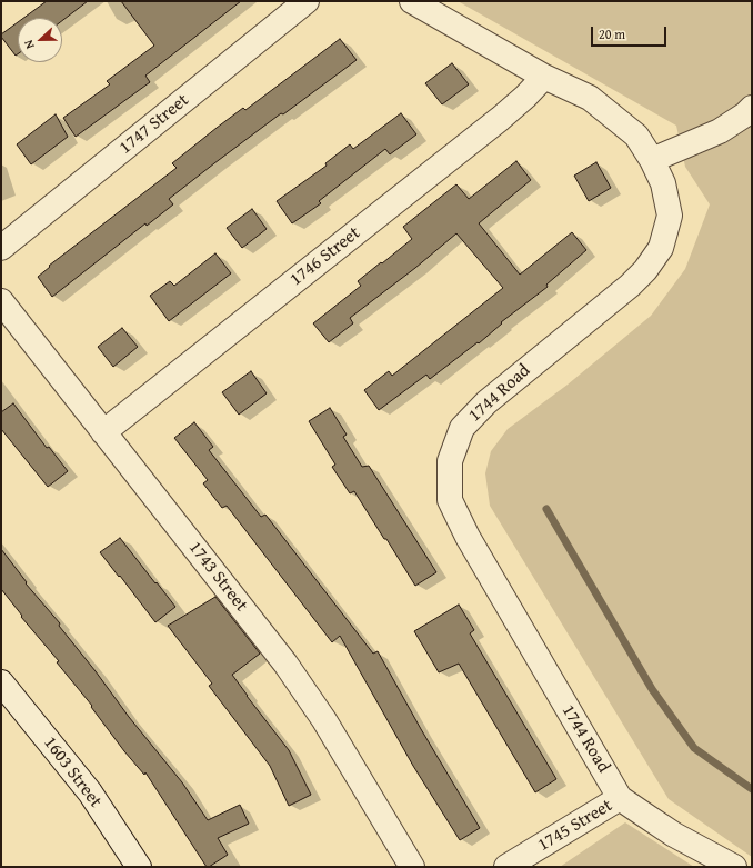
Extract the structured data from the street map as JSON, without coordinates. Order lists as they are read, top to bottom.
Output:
{
  "streets": {
    "street": [
      "1747 Street",
      "1746 Street",
      "1744 Road",
      "1743 Street",
      "1603 Street",
      "1745 Street"
    ]
  },
  "crossings": [
    ["1746 Street", "1744 Road"],
    ["1746 Street", "1743 Street"],
    ["1744 Road", "1745 Street"]
  ],
  "scale_bar": "20 m",
  "north": "left"
}
